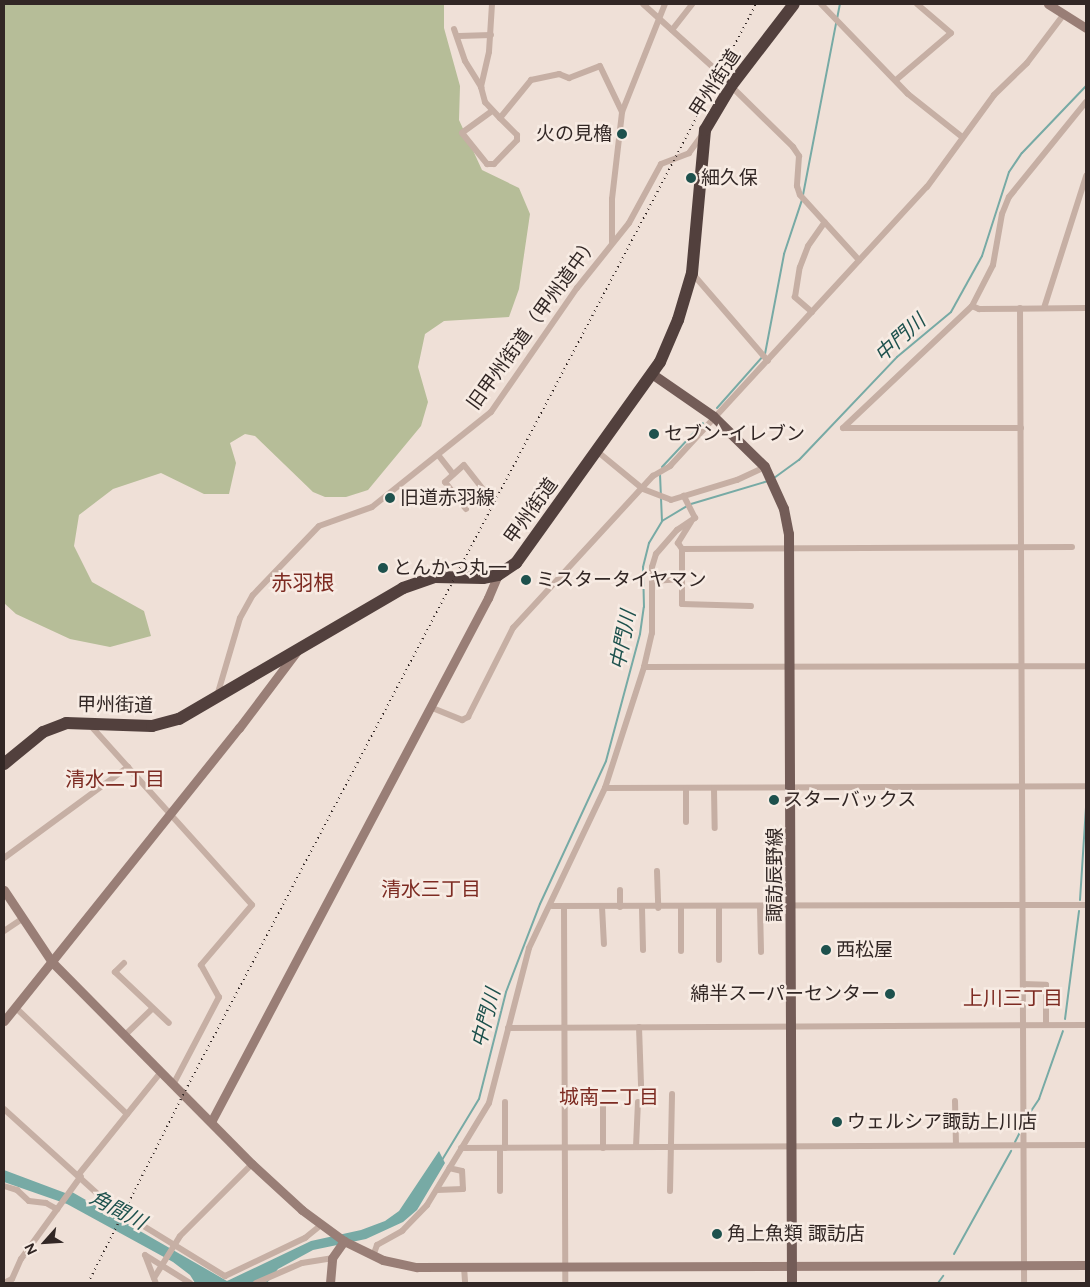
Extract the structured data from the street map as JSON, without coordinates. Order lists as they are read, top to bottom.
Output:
{
  "streets": {
    "highway": ["甲州街道"],
    "main road": ["諏訪辰野線"],
    "street": ["旧甲州街道（甲州道中）"]
  },
  "crossings": [
    ["甲州街道", "旧甲州街道（甲州道中）"],
    ["甲州街道", "諏訪辰野線"]
  ],
  "districts": [
    "赤羽根",
    "清水二丁目",
    "清水三丁目",
    "上川三丁目",
    "城南二丁目"
  ],
  "water": ["中門川", "角間川"],
  "places": [
    "火の見櫓",
    "細久保",
    "セブン-イレブン",
    "旧道赤羽線",
    "とんかつ丸一",
    "ミスタータイヤマン",
    "スターバックス",
    "西松屋",
    "綿半スーパーセンター",
    "ウェルシア諏訪上川店",
    "角上魚類 諏訪店"
  ],
  "north": "bottom left"
}
